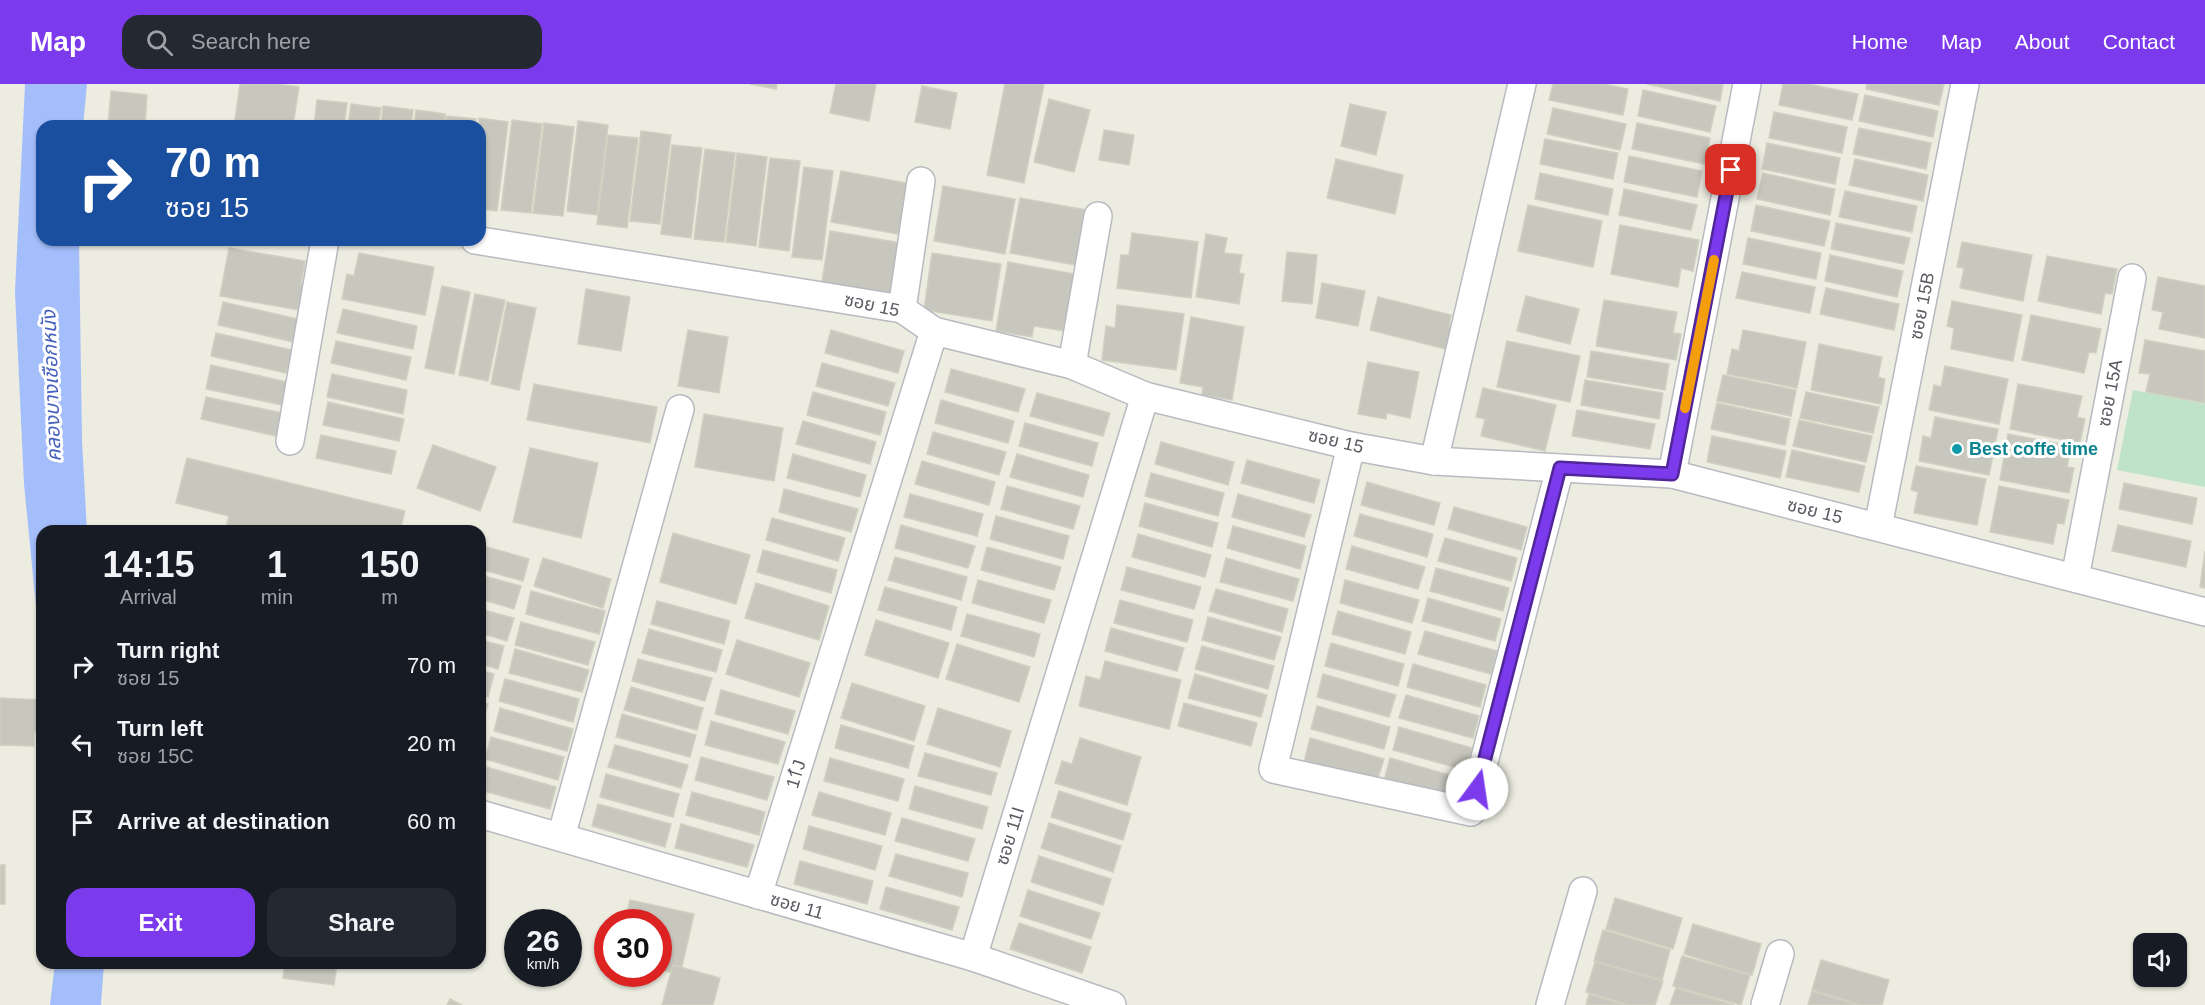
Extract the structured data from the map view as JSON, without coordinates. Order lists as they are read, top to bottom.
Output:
{
  "streets": {
    "street": [
      "ซอย 15",
      "ซอย 15B",
      "ซอย 15A",
      "11๋J",
      "ซอย 11I",
      "ซอย 11"
    ]
  },
  "crossings": [
    ["ซอย 15", "ซอย 15B"],
    ["ซอย 15", "ซอย 15A"],
    ["ซอย 15", "11๋J"],
    ["ซอย 15", "ซอย 11I"],
    ["11๋J", "ซอย 11"],
    ["ซอย 11I", "ซอย 11"]
  ],
  "water": ["คลองบางเชือกหนัง"],
  "places": ["Best coffe time"],
  "page": {
    "header": "Map",
    "search": "Search here",
    "nav": [
      "Home",
      "Map",
      "About",
      "Contact"
    ],
    "turn": ["70 m", "ซอย 15"],
    "eta": [
      "14:15",
      "Arrival",
      "1",
      "min",
      "150",
      "m"
    ],
    "list": [
      {
        "name": "Turn right",
        "note": "ซอย 15",
        "value": "70 m"
      },
      {
        "name": "Turn left",
        "note": "ซอย 15C",
        "value": "20 m"
      },
      {
        "name": "Arrive at destination",
        "value": "60 m"
      }
    ],
    "buttons": ["Exit", "Share"],
    "speed": "26 km/h",
    "limit": "30"
  }
}
